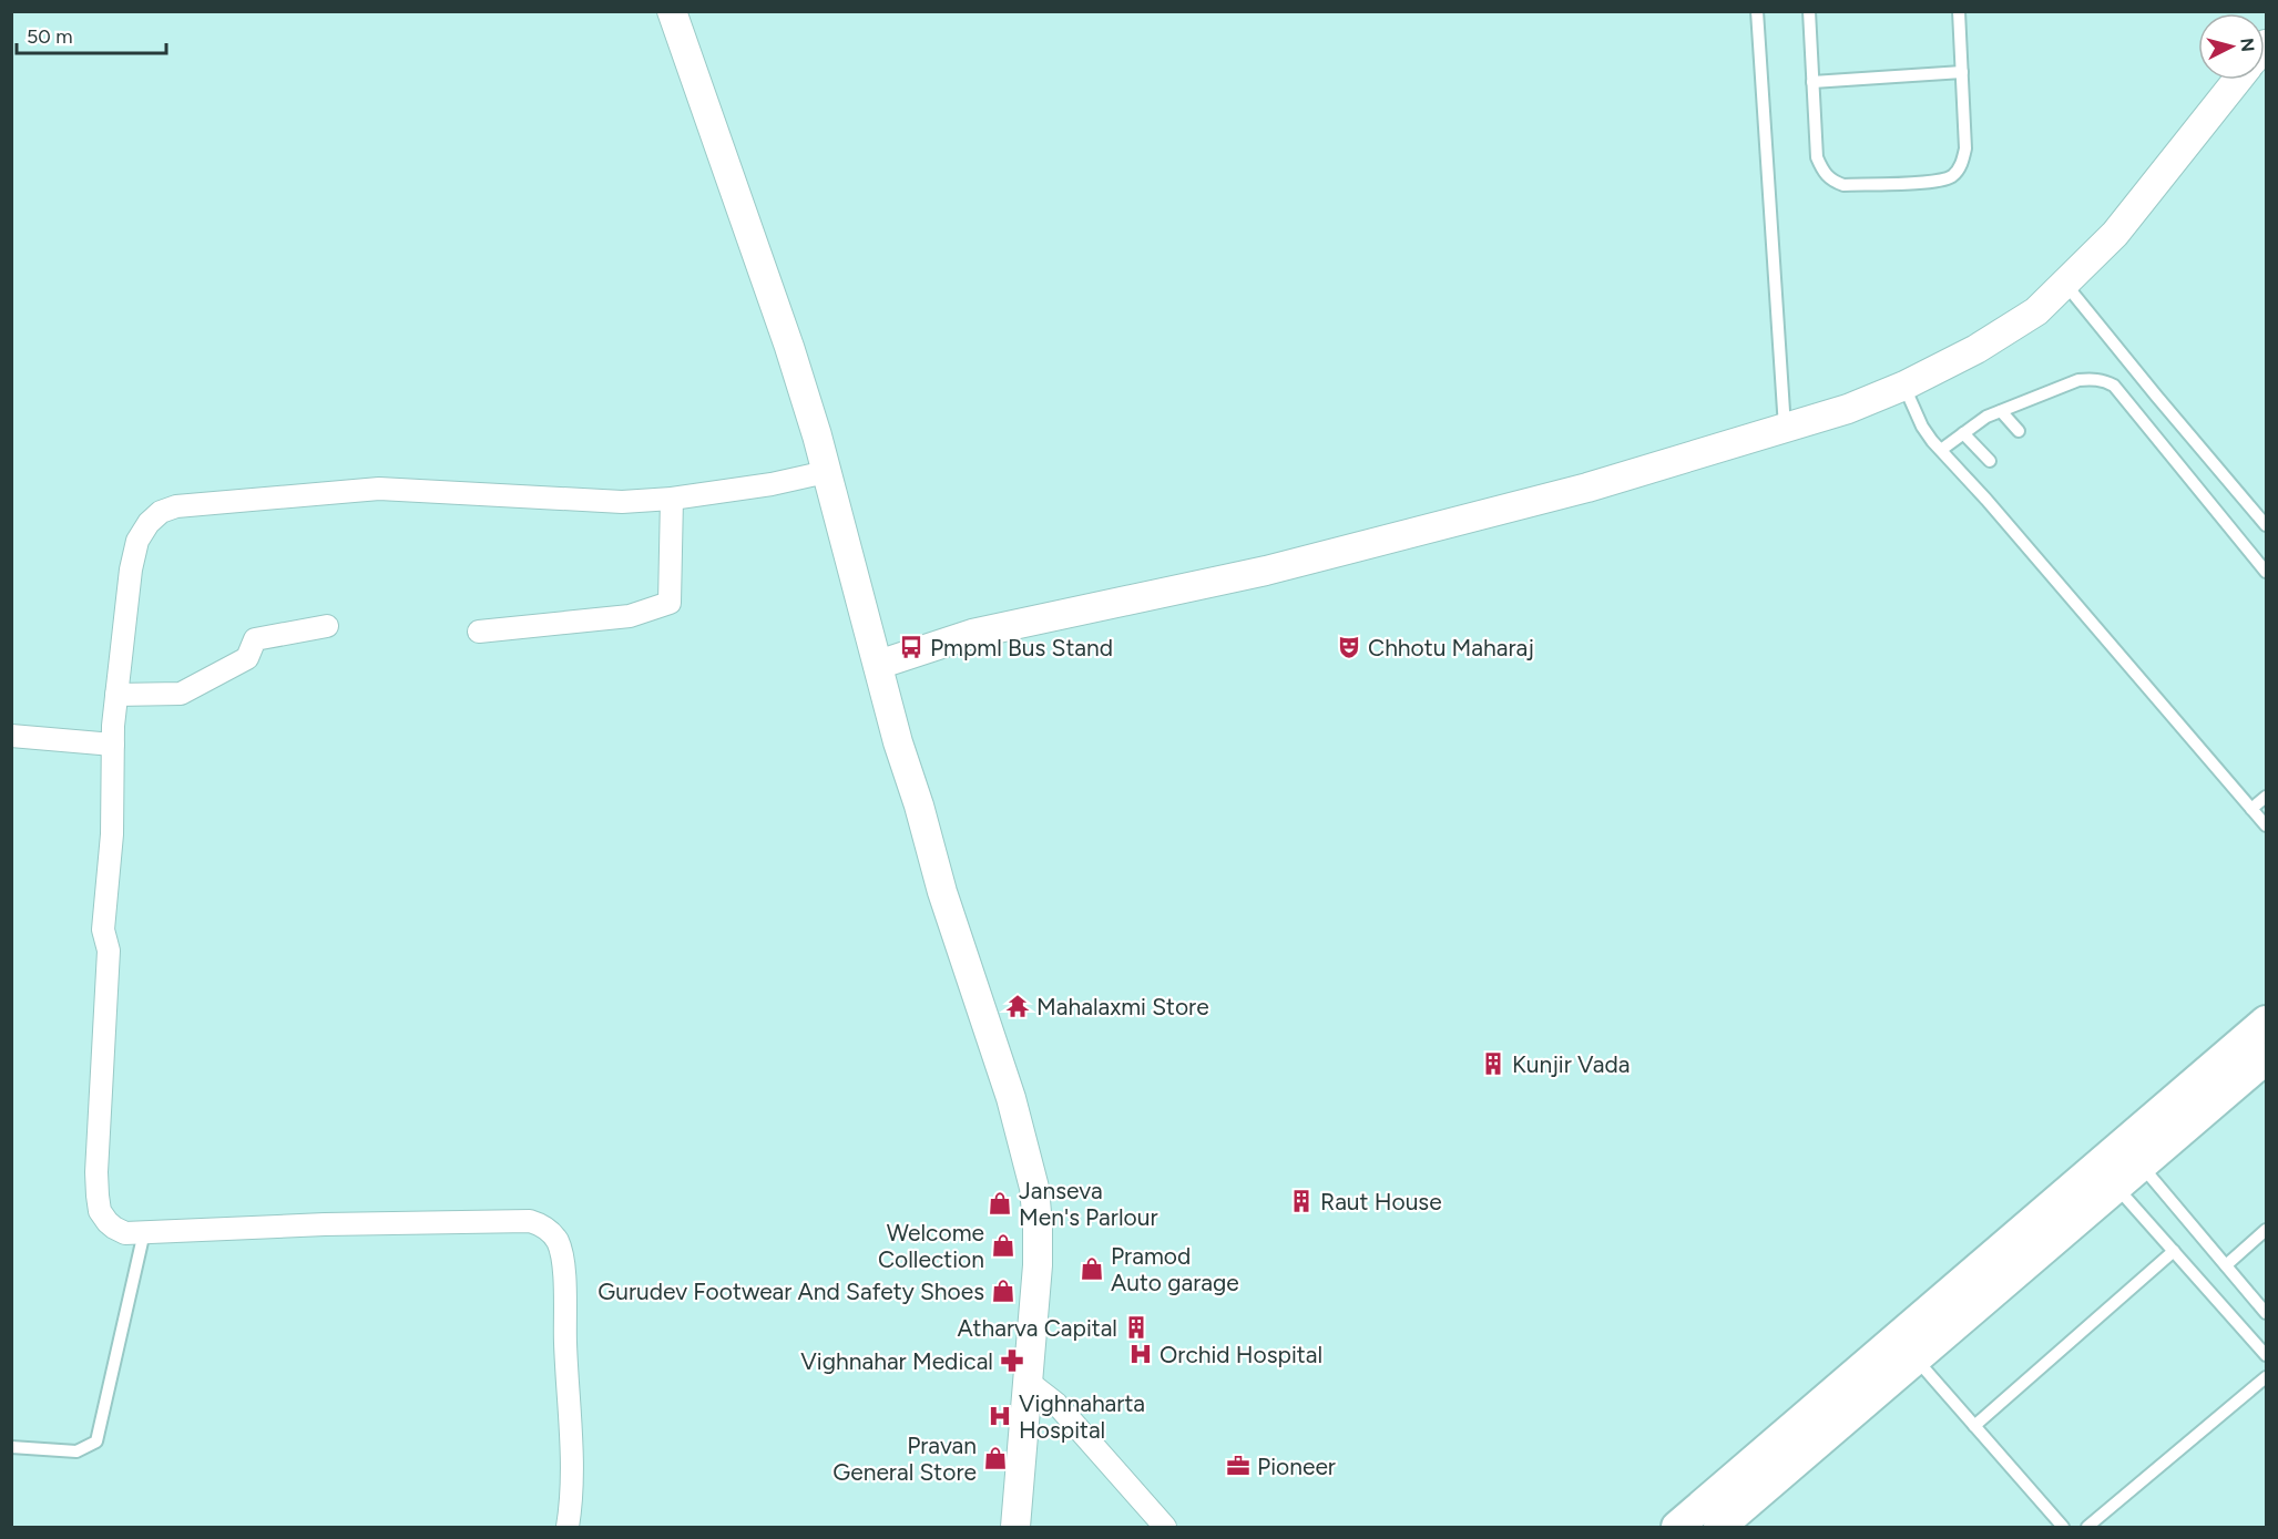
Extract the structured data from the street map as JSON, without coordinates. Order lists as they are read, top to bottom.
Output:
{
  "places": {
    "bus stop": ["Pmpml Bus Stand"],
    "theatre": ["Chhotu Maharaj"],
    "temple": ["Mahalaxmi Store"],
    "building": ["Kunjir Vada", "Raut House", "Atharva Capital"],
    "shop": [
      "Janseva Men's Parlour",
      "Welcome Collection",
      "Pramod Auto garage",
      "Gurudev Footwear And Safety Shoes",
      "Pravan General Store"
    ],
    "hospital": ["Orchid Hospital", "Vighnaharta Hospital"],
    "pharmacy": ["Vighnahar Medical"],
    "office": ["Pioneer"]
  },
  "scale_bar": "50 m",
  "north": "right"
}
